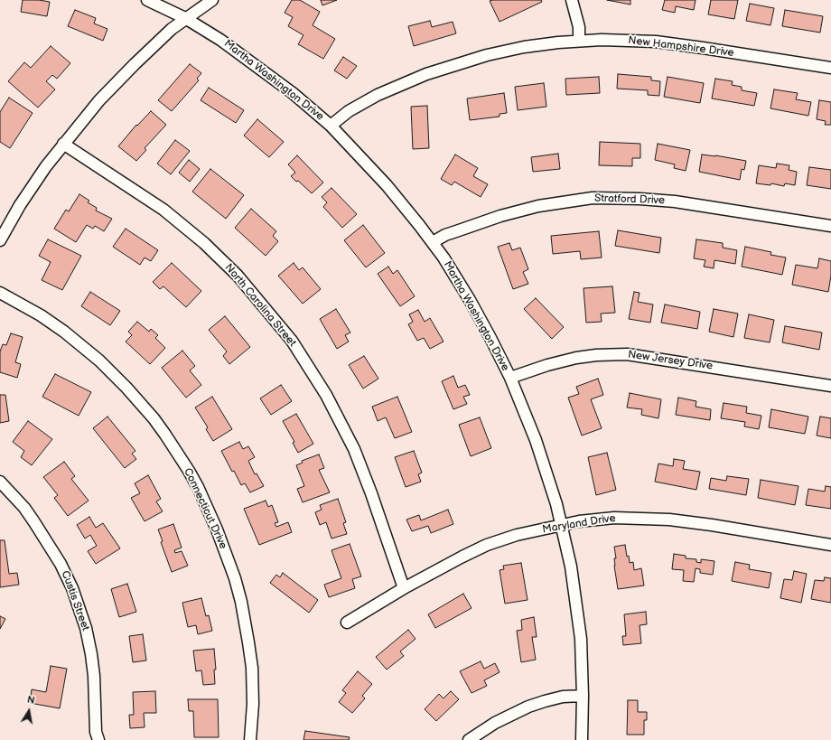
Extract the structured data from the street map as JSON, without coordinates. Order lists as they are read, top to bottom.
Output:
{
  "streets": {
    "street": [
      "New Hampshire Drive",
      "Martha Washington Drive",
      "Stratford Drive",
      "North Carolina Street",
      "New Jersey Drive",
      "Connecticut Drive",
      "Maryland Drive",
      "Custis Street"
    ]
  },
  "crossings": [
    ["New Hampshire Drive", "Martha Washington Drive"],
    ["Martha Washington Drive", "Stratford Drive"],
    ["Martha Washington Drive", "New Jersey Drive"],
    ["Martha Washington Drive", "Maryland Drive"],
    ["North Carolina Street", "Maryland Drive"]
  ],
  "north": "top"
}
